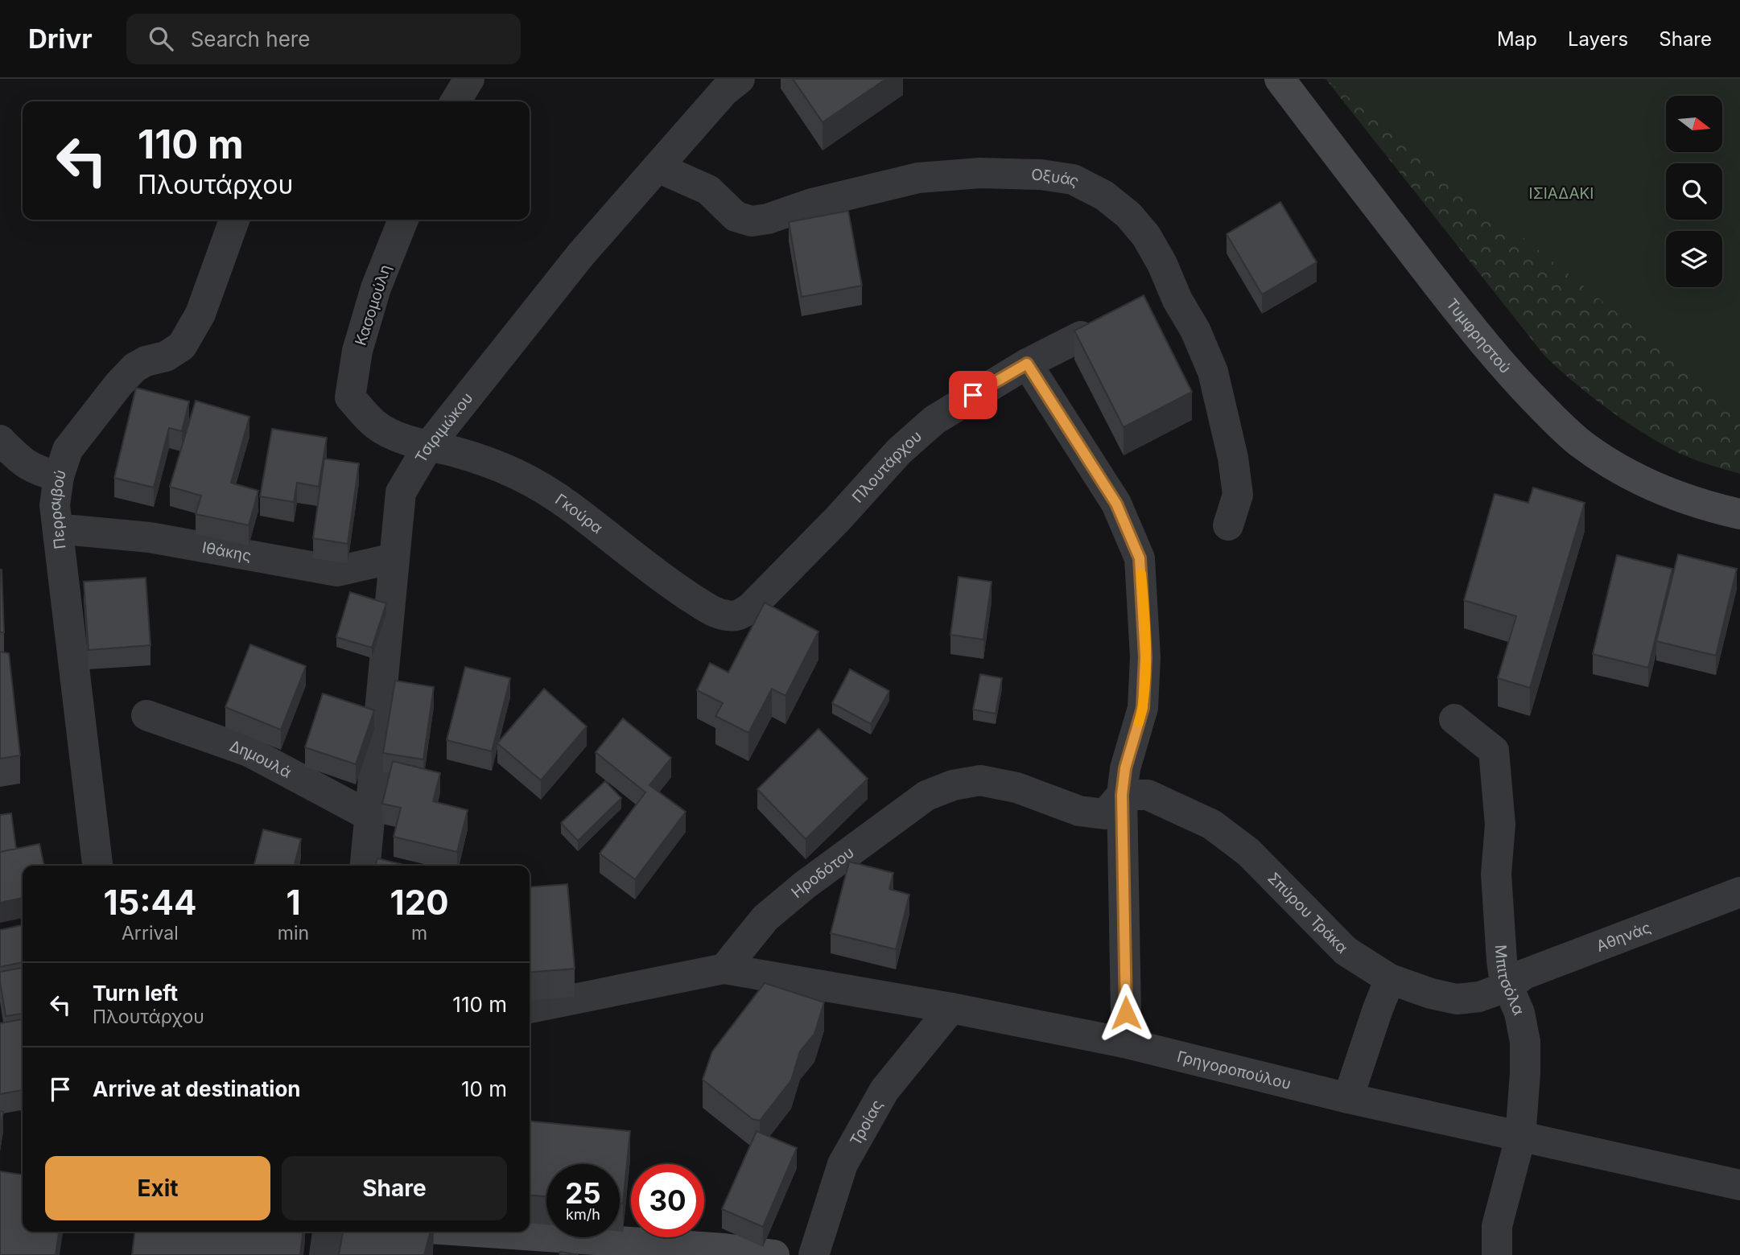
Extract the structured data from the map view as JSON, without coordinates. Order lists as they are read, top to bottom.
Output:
{
  "streets": {
    "street": [
      "Οξυάς",
      "Κασομούλη",
      "Τυμφρηστού",
      "Τσιριμώκου",
      "Πλουτάρχου",
      "Περραιβού",
      "Γκούρα",
      "Ιθάκης",
      "Δημουλά",
      "Ηροδότου",
      "Σπύρου Τράκα",
      "Αθηνάς",
      "Μπιτσόλα",
      "Γρηγοροπούλου",
      "Τροίας"
    ]
  },
  "crossings": [
    ["Οξυάς", "Τσιριμώκου"],
    ["Κασομούλη", "Γκούρα"],
    ["Τσιριμώκου", "Γκούρα"],
    ["Τσιριμώκου", "Ιθάκης"],
    ["Τσιριμώκου", "Δημουλά"],
    ["Πλουτάρχου", "Γκούρα"],
    ["Περραιβού", "Ιθάκης"],
    ["Ηροδότου", "Σπύρου Τράκα"],
    ["Ηροδότου", "Γρηγοροπούλου"],
    ["Σπύρου Τράκα", "Αθηνάς"],
    ["Σπύρου Τράκα", "Μπιτσόλα"],
    ["Αθηνάς", "Μπιτσόλα"],
    ["Μπιτσόλα", "Γρηγοροπούλου"],
    ["Γρηγοροπούλου", "Τροίας"]
  ],
  "parks": ["ΙΣΙΑΔΑΚΙ"],
  "north": "right",
  "page": {
    "header": "Drivr",
    "search": "Search here",
    "nav": ["Map", "Layers", "Share"],
    "turn": ["110 m", "Πλουτάρχου"],
    "eta": [
      "15:44",
      "Arrival",
      "1",
      "min",
      "120",
      "m"
    ],
    "list": [
      {
        "name": "Turn left",
        "note": "Πλουτάρχου",
        "value": "110 m"
      },
      {
        "name": "Arrive at destination",
        "value": "10 m"
      }
    ],
    "buttons": ["Exit", "Share"],
    "speed": "25 km/h",
    "limit": "30"
  }
}
